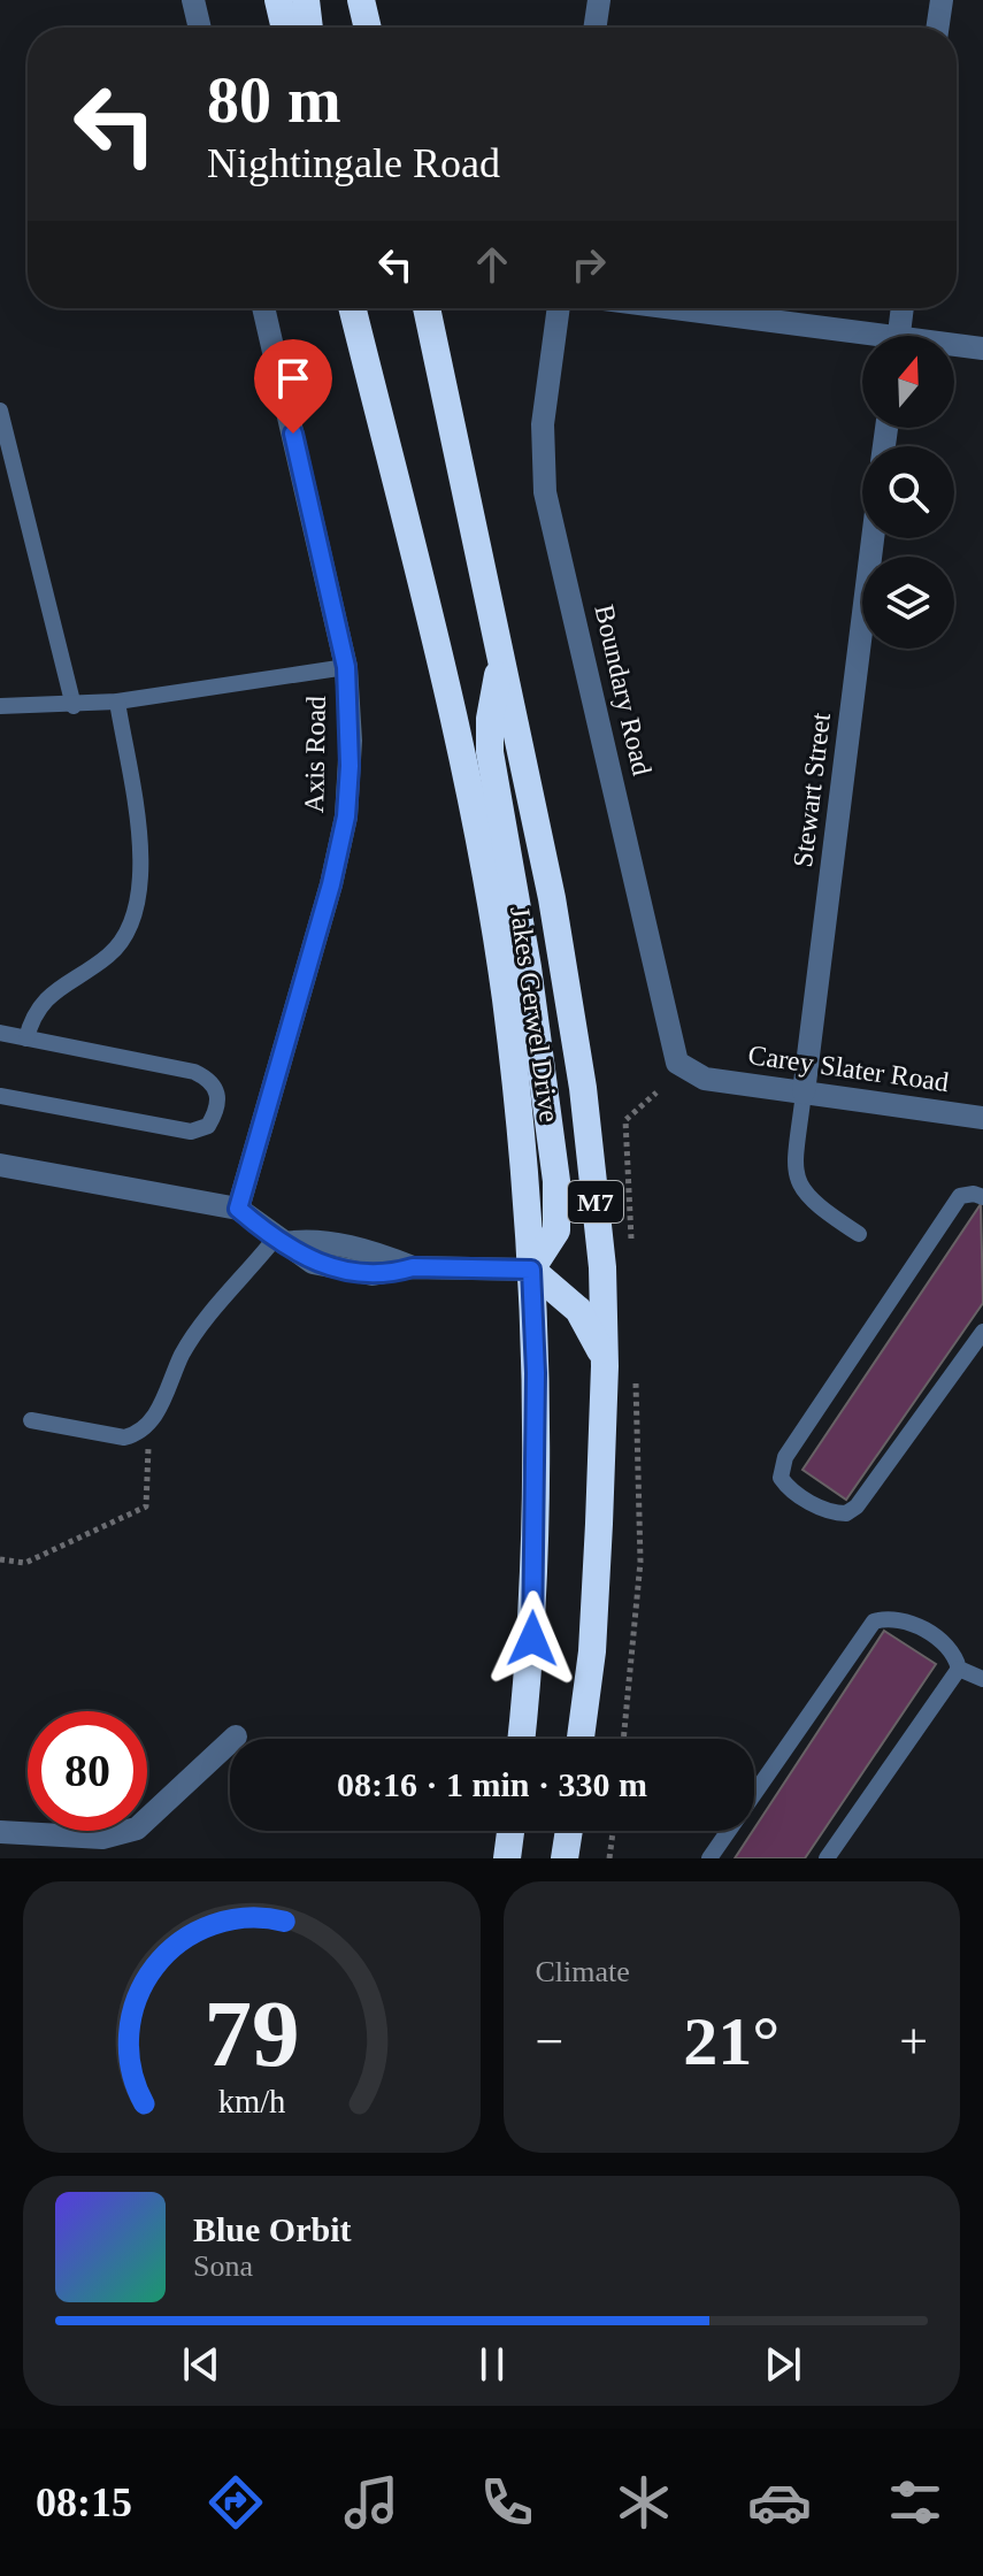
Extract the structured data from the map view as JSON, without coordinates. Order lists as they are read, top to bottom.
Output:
{
  "streets": {
    "highway": ["Jakes Gerwel Drive", "M7"],
    "street": [
      "Boundary Road",
      "Axis Road",
      "Stewart Street",
      "Carey Slater Road"
    ]
  },
  "crossings": [
    ["Boundary Road", "Carey Slater Road"],
    ["Stewart Street", "Carey Slater Road"]
  ],
  "north": "top",
  "page": {
    "turn": ["80 m", "Nightingale Road"],
    "limit": "80",
    "trip": "08:16 · 1 min · 330 m",
    "tile": "Climate",
    "heat": ["−", "21°", "+"],
    "song": ["Blue Orbit", "Sona"],
    "tabs": "08:15",
    "gauge": ["79", "km/h"]
  }
}
